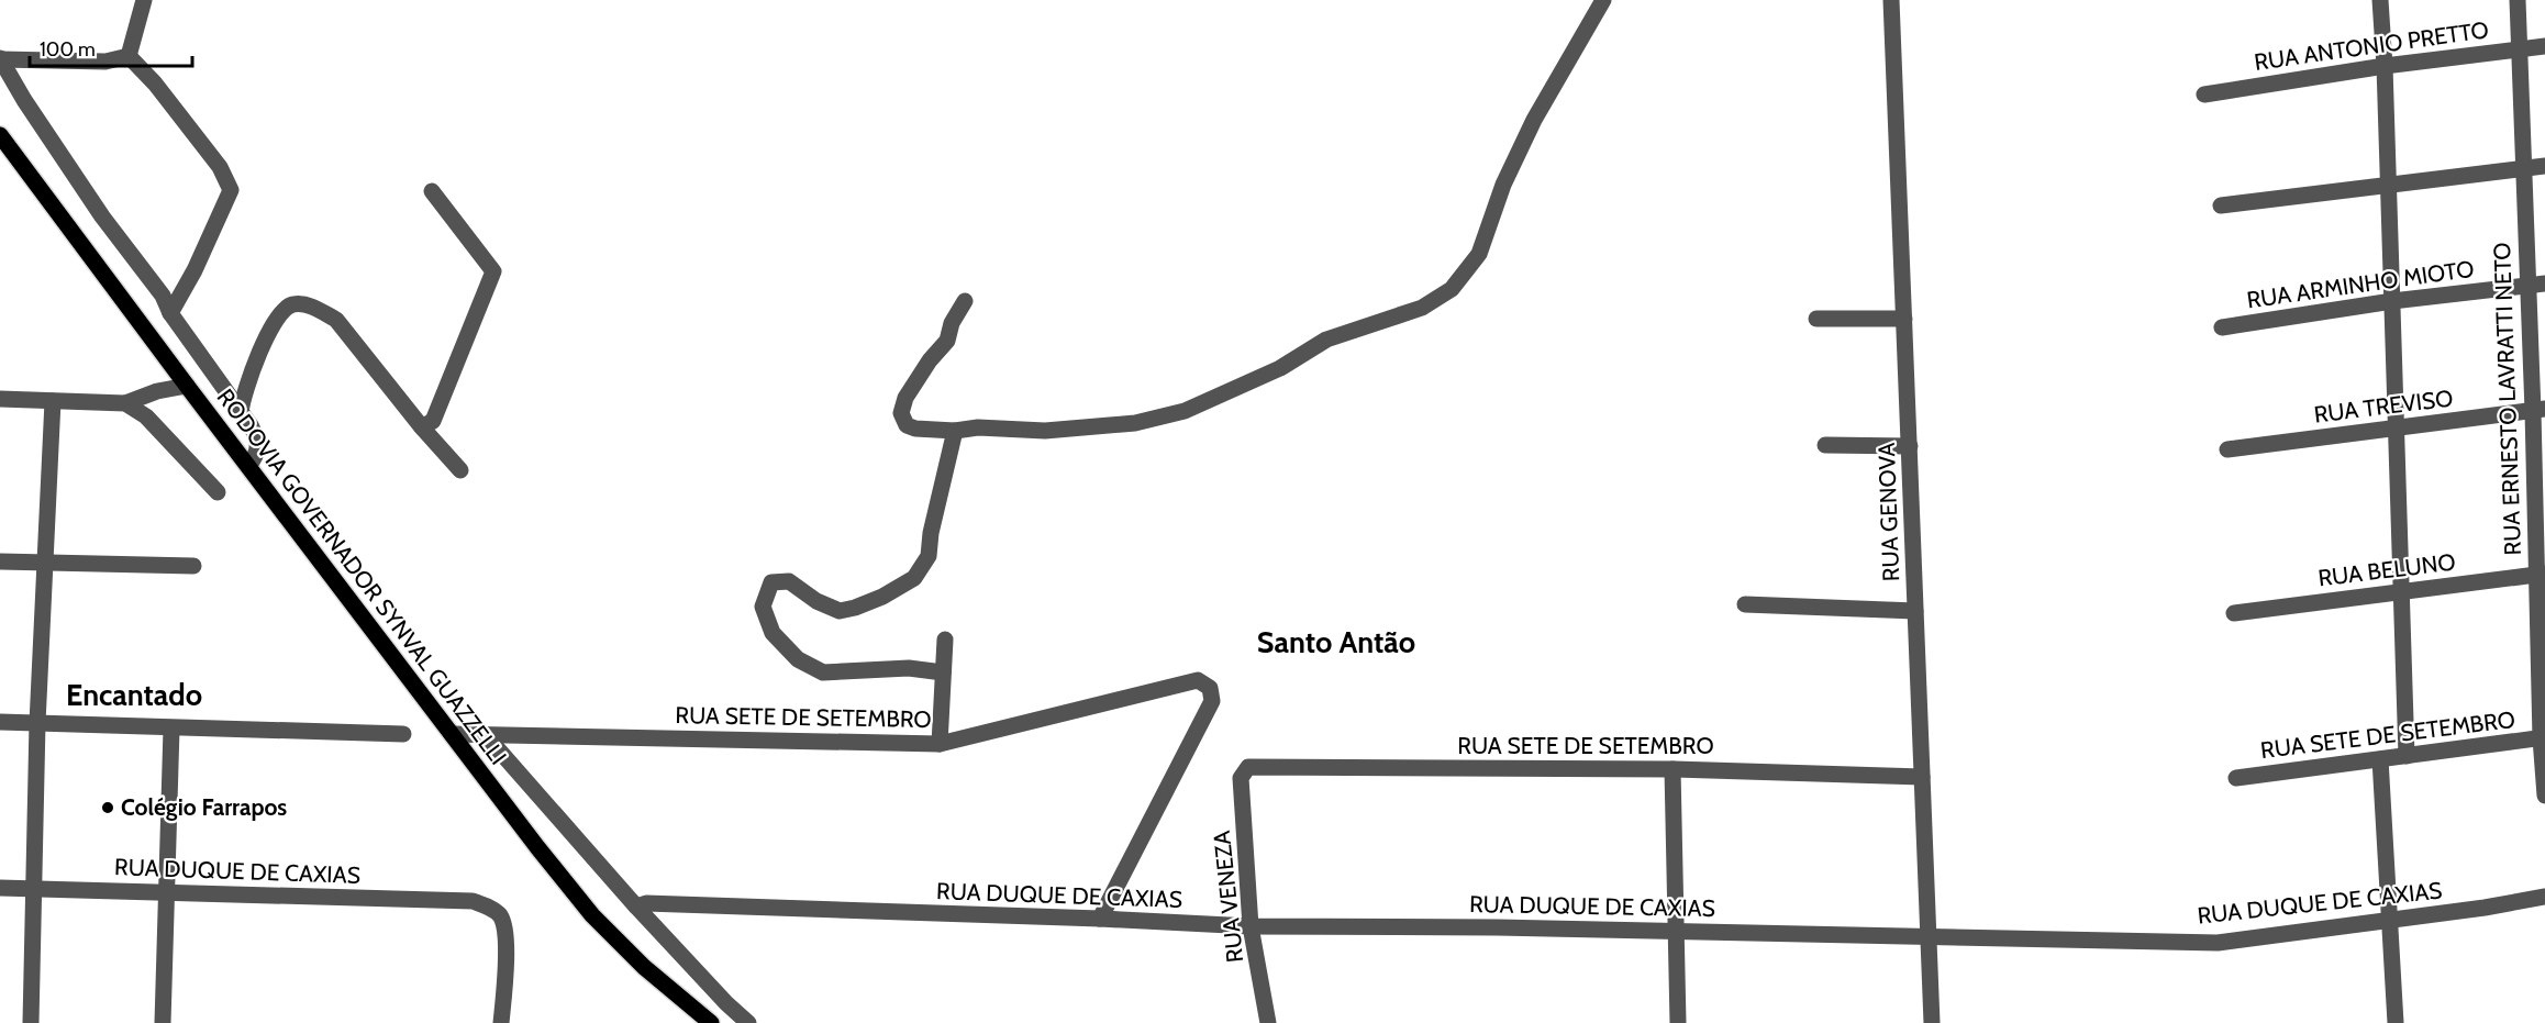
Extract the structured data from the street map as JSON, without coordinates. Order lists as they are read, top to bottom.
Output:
{
  "streets": {
    "main road": ["RODOVIA GOVERNADOR SYNVAL GUAZZELLI"],
    "street": [
      "RUA ANTONIO PRETTO",
      "RUA ARMINHO MIOTO",
      "RUA ERNESTO LAVRATTI NETO",
      "RUA TREVISO",
      "RUA GENOVA",
      "RUA BELUNO",
      "RUA SETE DE SETEMBRO",
      "RUA DUQUE DE CAXIAS",
      "RUA VENEZA"
    ]
  },
  "crossings": [
    ["RUA ANTONIO PRETTO", "RUA ERNESTO LAVRATTI NETO"],
    ["RUA ARMINHO MIOTO", "RUA ERNESTO LAVRATTI NETO"],
    ["RUA ERNESTO LAVRATTI NETO", "RUA TREVISO"],
    ["RUA ERNESTO LAVRATTI NETO", "RUA BELUNO"],
    ["RUA ERNESTO LAVRATTI NETO", "RUA SETE DE SETEMBRO"],
    ["RUA GENOVA", "RUA SETE DE SETEMBRO"],
    ["RUA GENOVA", "RUA DUQUE DE CAXIAS"],
    ["RODOVIA GOVERNADOR SYNVAL GUAZZELLI", "RUA SETE DE SETEMBRO"],
    ["RUA SETE DE SETEMBRO", "RUA DUQUE DE CAXIAS"],
    ["RUA SETE DE SETEMBRO", "RUA VENEZA"],
    ["RUA DUQUE DE CAXIAS", "RUA VENEZA"]
  ],
  "districts": ["Santo Antão", "Encantado"],
  "places": ["Colégio Farrapos"],
  "scale_bar": "100 m"
}
